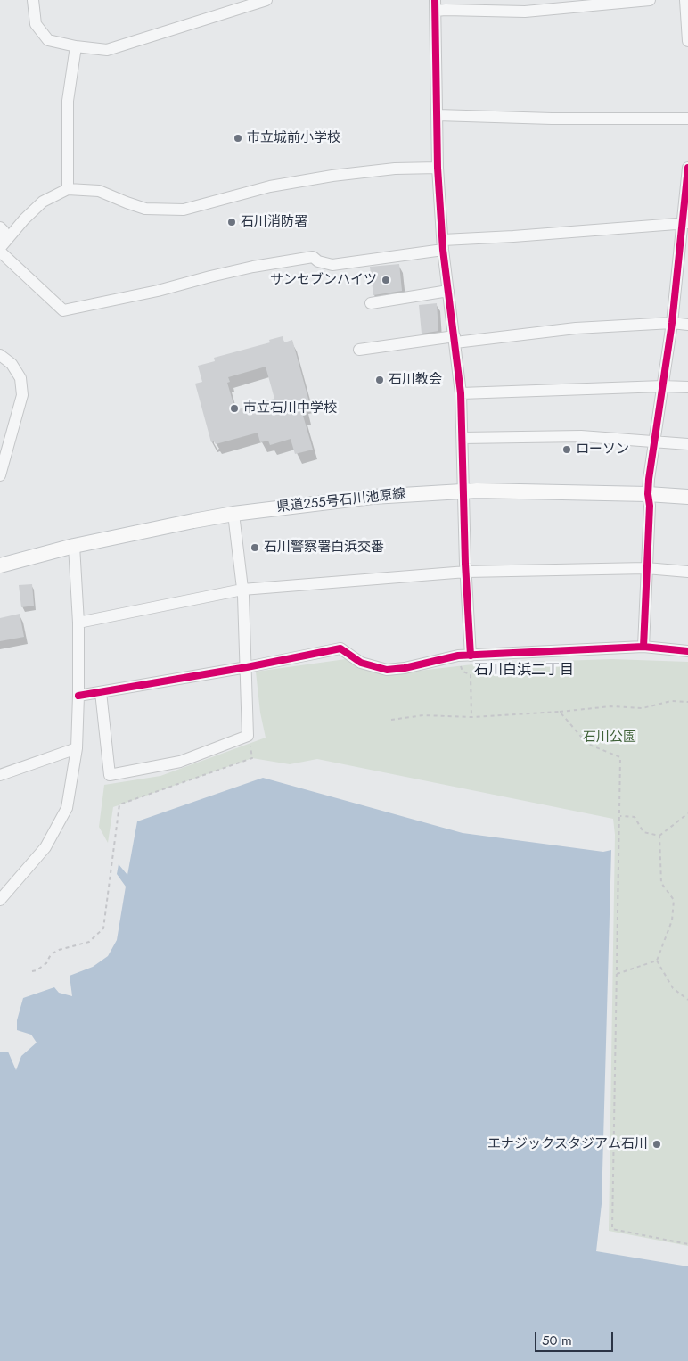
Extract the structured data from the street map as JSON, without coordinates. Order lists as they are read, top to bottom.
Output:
{
  "streets": {
    "main road": ["県道255号石川池原線"]
  },
  "districts": ["石川白浜二丁目"],
  "parks": ["石川公園"],
  "places": [
    "市立城前小学校",
    "石川消防署",
    "サンセブンハイツ",
    "石川教会",
    "市立石川中学校",
    "ローソン",
    "石川警察署白浜交番",
    "エナジックスタジアム石川"
  ],
  "scale_bar": "50 m"
}
